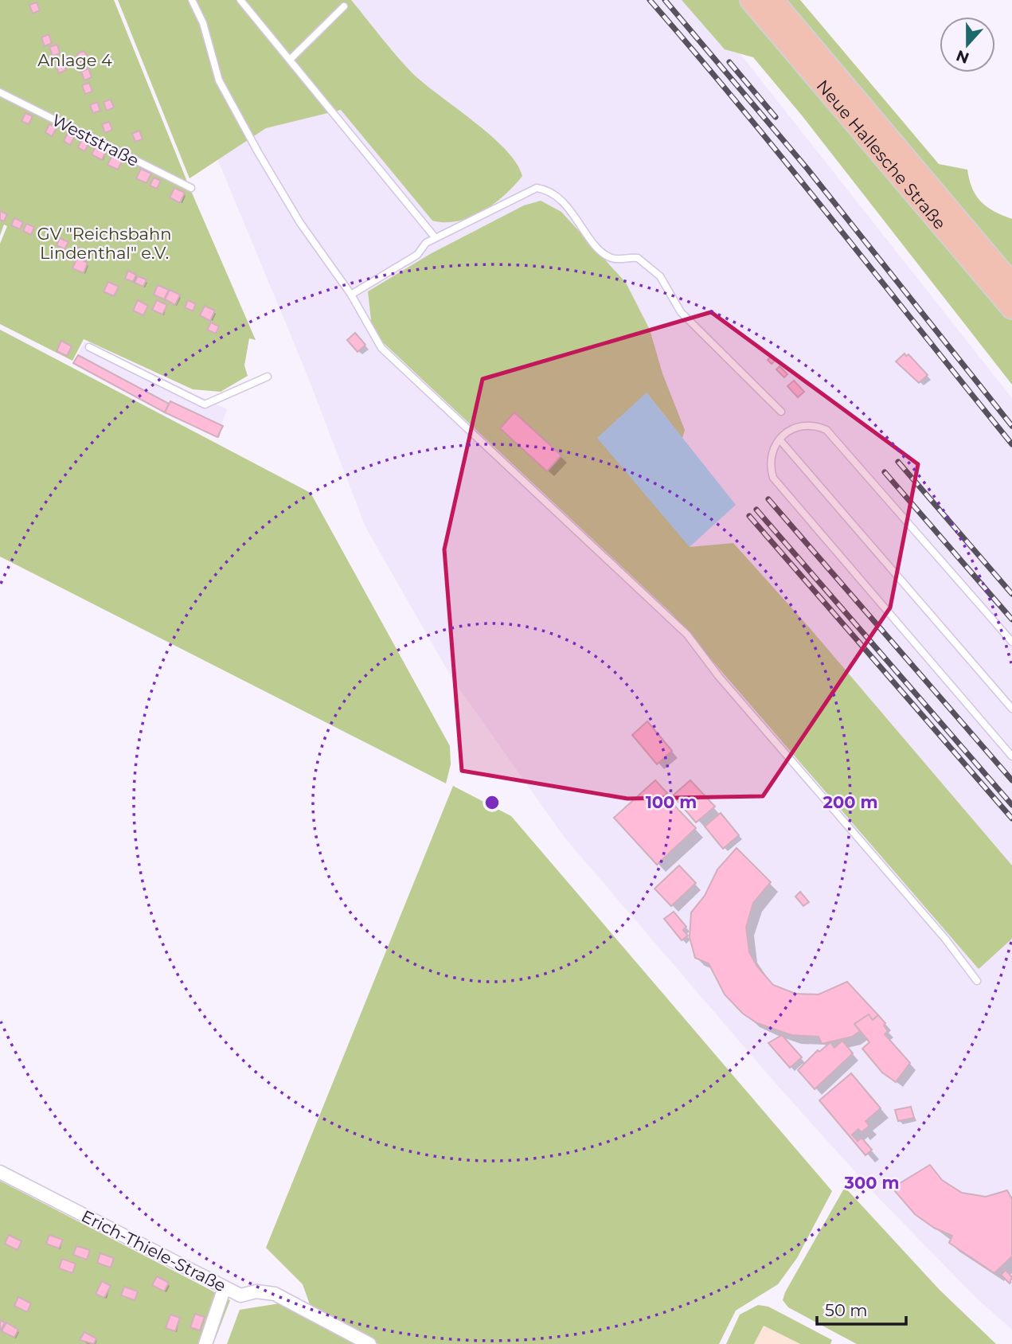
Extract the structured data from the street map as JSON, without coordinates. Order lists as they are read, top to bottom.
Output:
{
  "streets": {
    "main road": ["Neue Hallesche Straße"],
    "street": ["Erich-Thiele-Straße"],
    "lane": ["Weststraße"]
  },
  "parks": ["Anlage 4", "GV \"Reichsbahn Lindenthal\" e.V."],
  "scale_bar": "50 m",
  "north": "bottom",
  "rings": ["100 m", "200 m", "300 m"]
}
